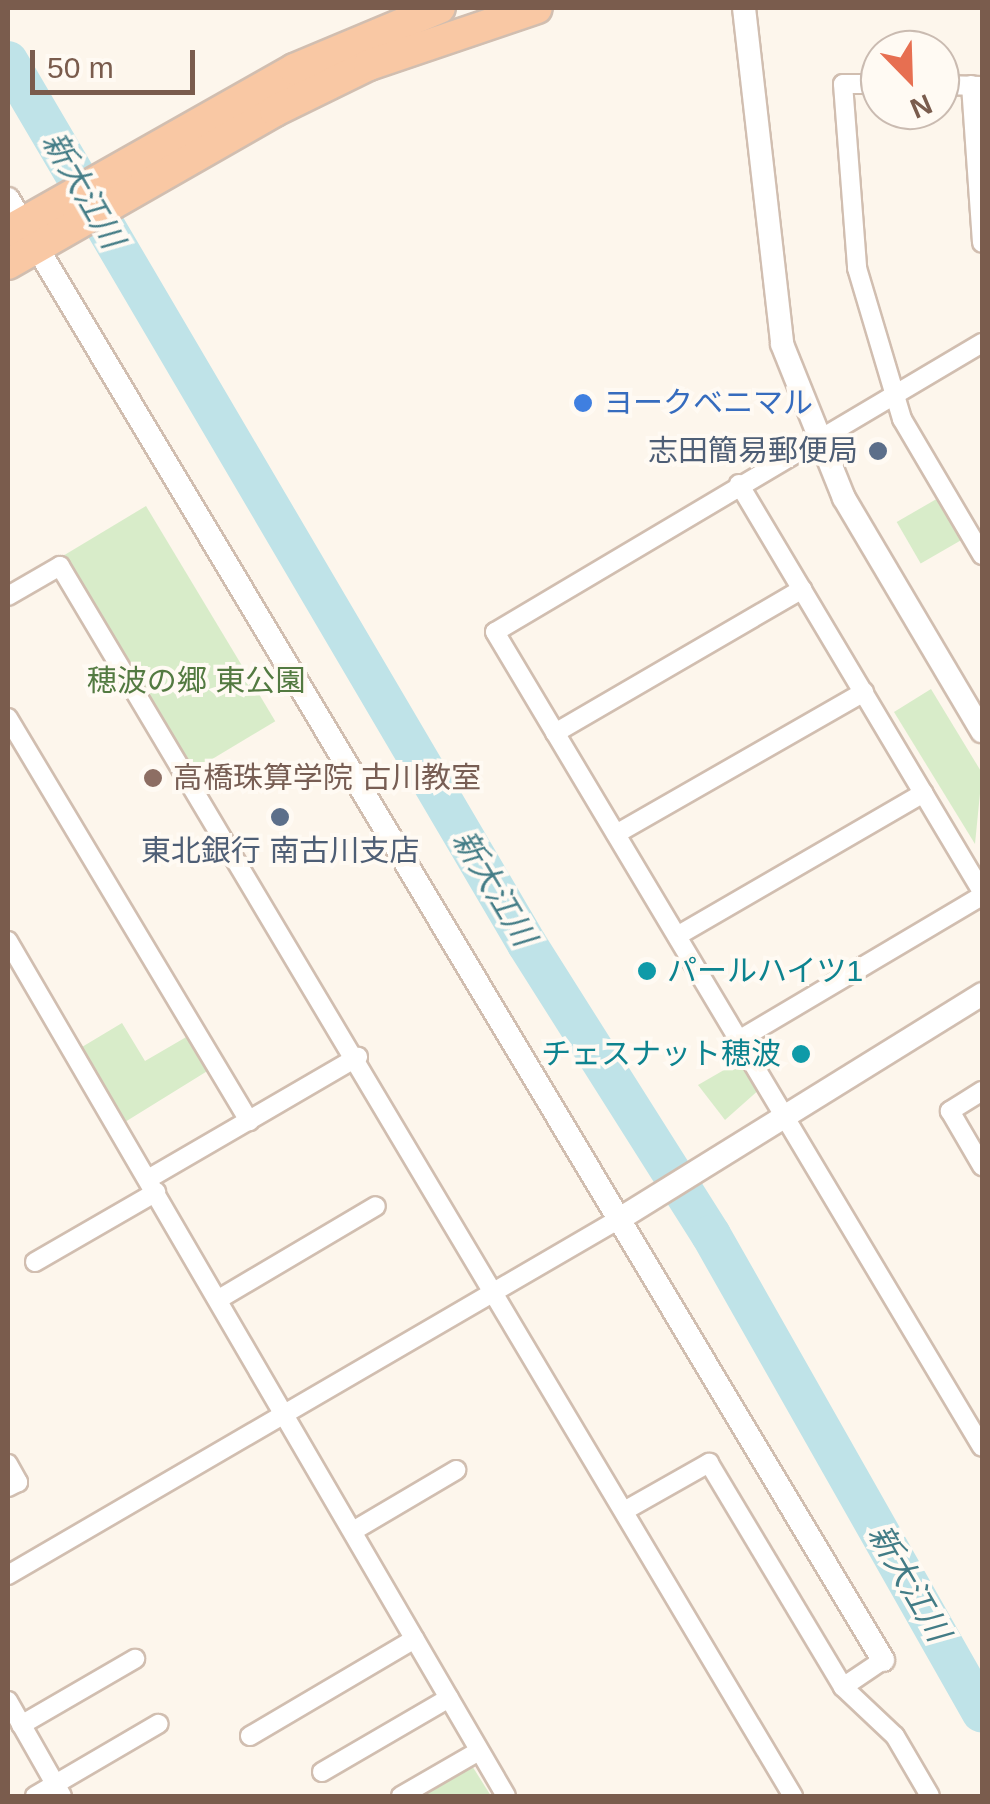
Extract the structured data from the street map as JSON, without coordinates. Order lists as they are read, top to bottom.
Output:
{
  "water": ["新大江川"],
  "parks": ["穂波の郷 東公園"],
  "places": [
    "ヨークベニマル",
    "志田簡易郵便局",
    "高橋珠算学院 古川教室",
    "東北銀行 南古川支店",
    "パールハイツ1",
    "チェスナット穂波"
  ],
  "scale_bar": "50 m",
  "north": "bottom right"
}
